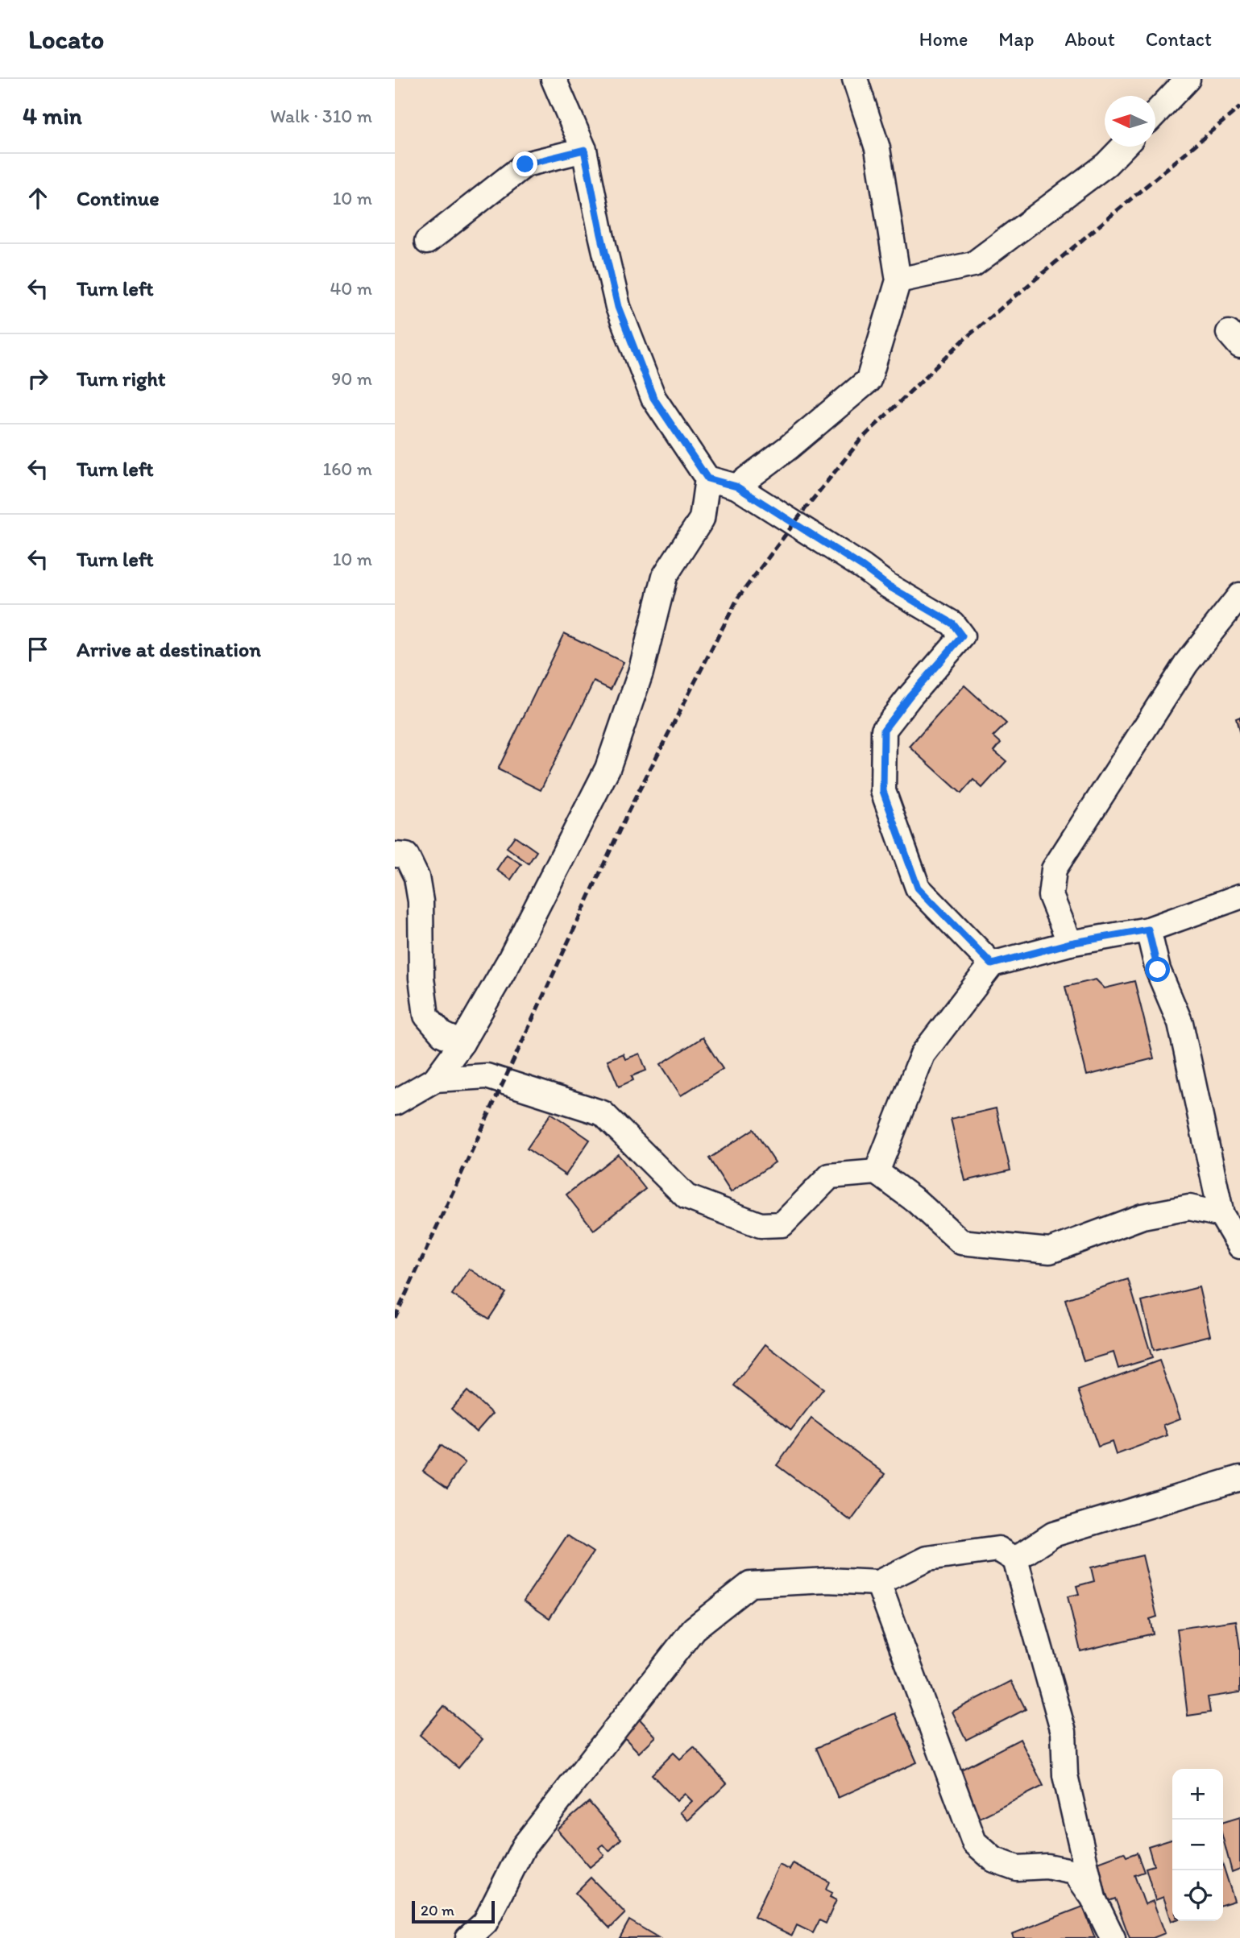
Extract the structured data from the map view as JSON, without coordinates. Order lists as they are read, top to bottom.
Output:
{
  "scale_bar": "20 m",
  "north": "left",
  "page": {
    "header": "Locato",
    "nav": [
      "Home",
      "Map",
      "About",
      "Contact"
    ],
    "heading": ["4 min", "Walk · 310 m"],
    "list": [
      ["Continue", "10 m"],
      ["Turn left", "40 m"],
      ["Turn right", "90 m"],
      ["Turn left", "160 m"],
      ["Turn left", "10 m"],
      "Arrive at destination"
    ],
    "map_buttons": ["+", "−"],
    "scale": "20 m"
  }
}
